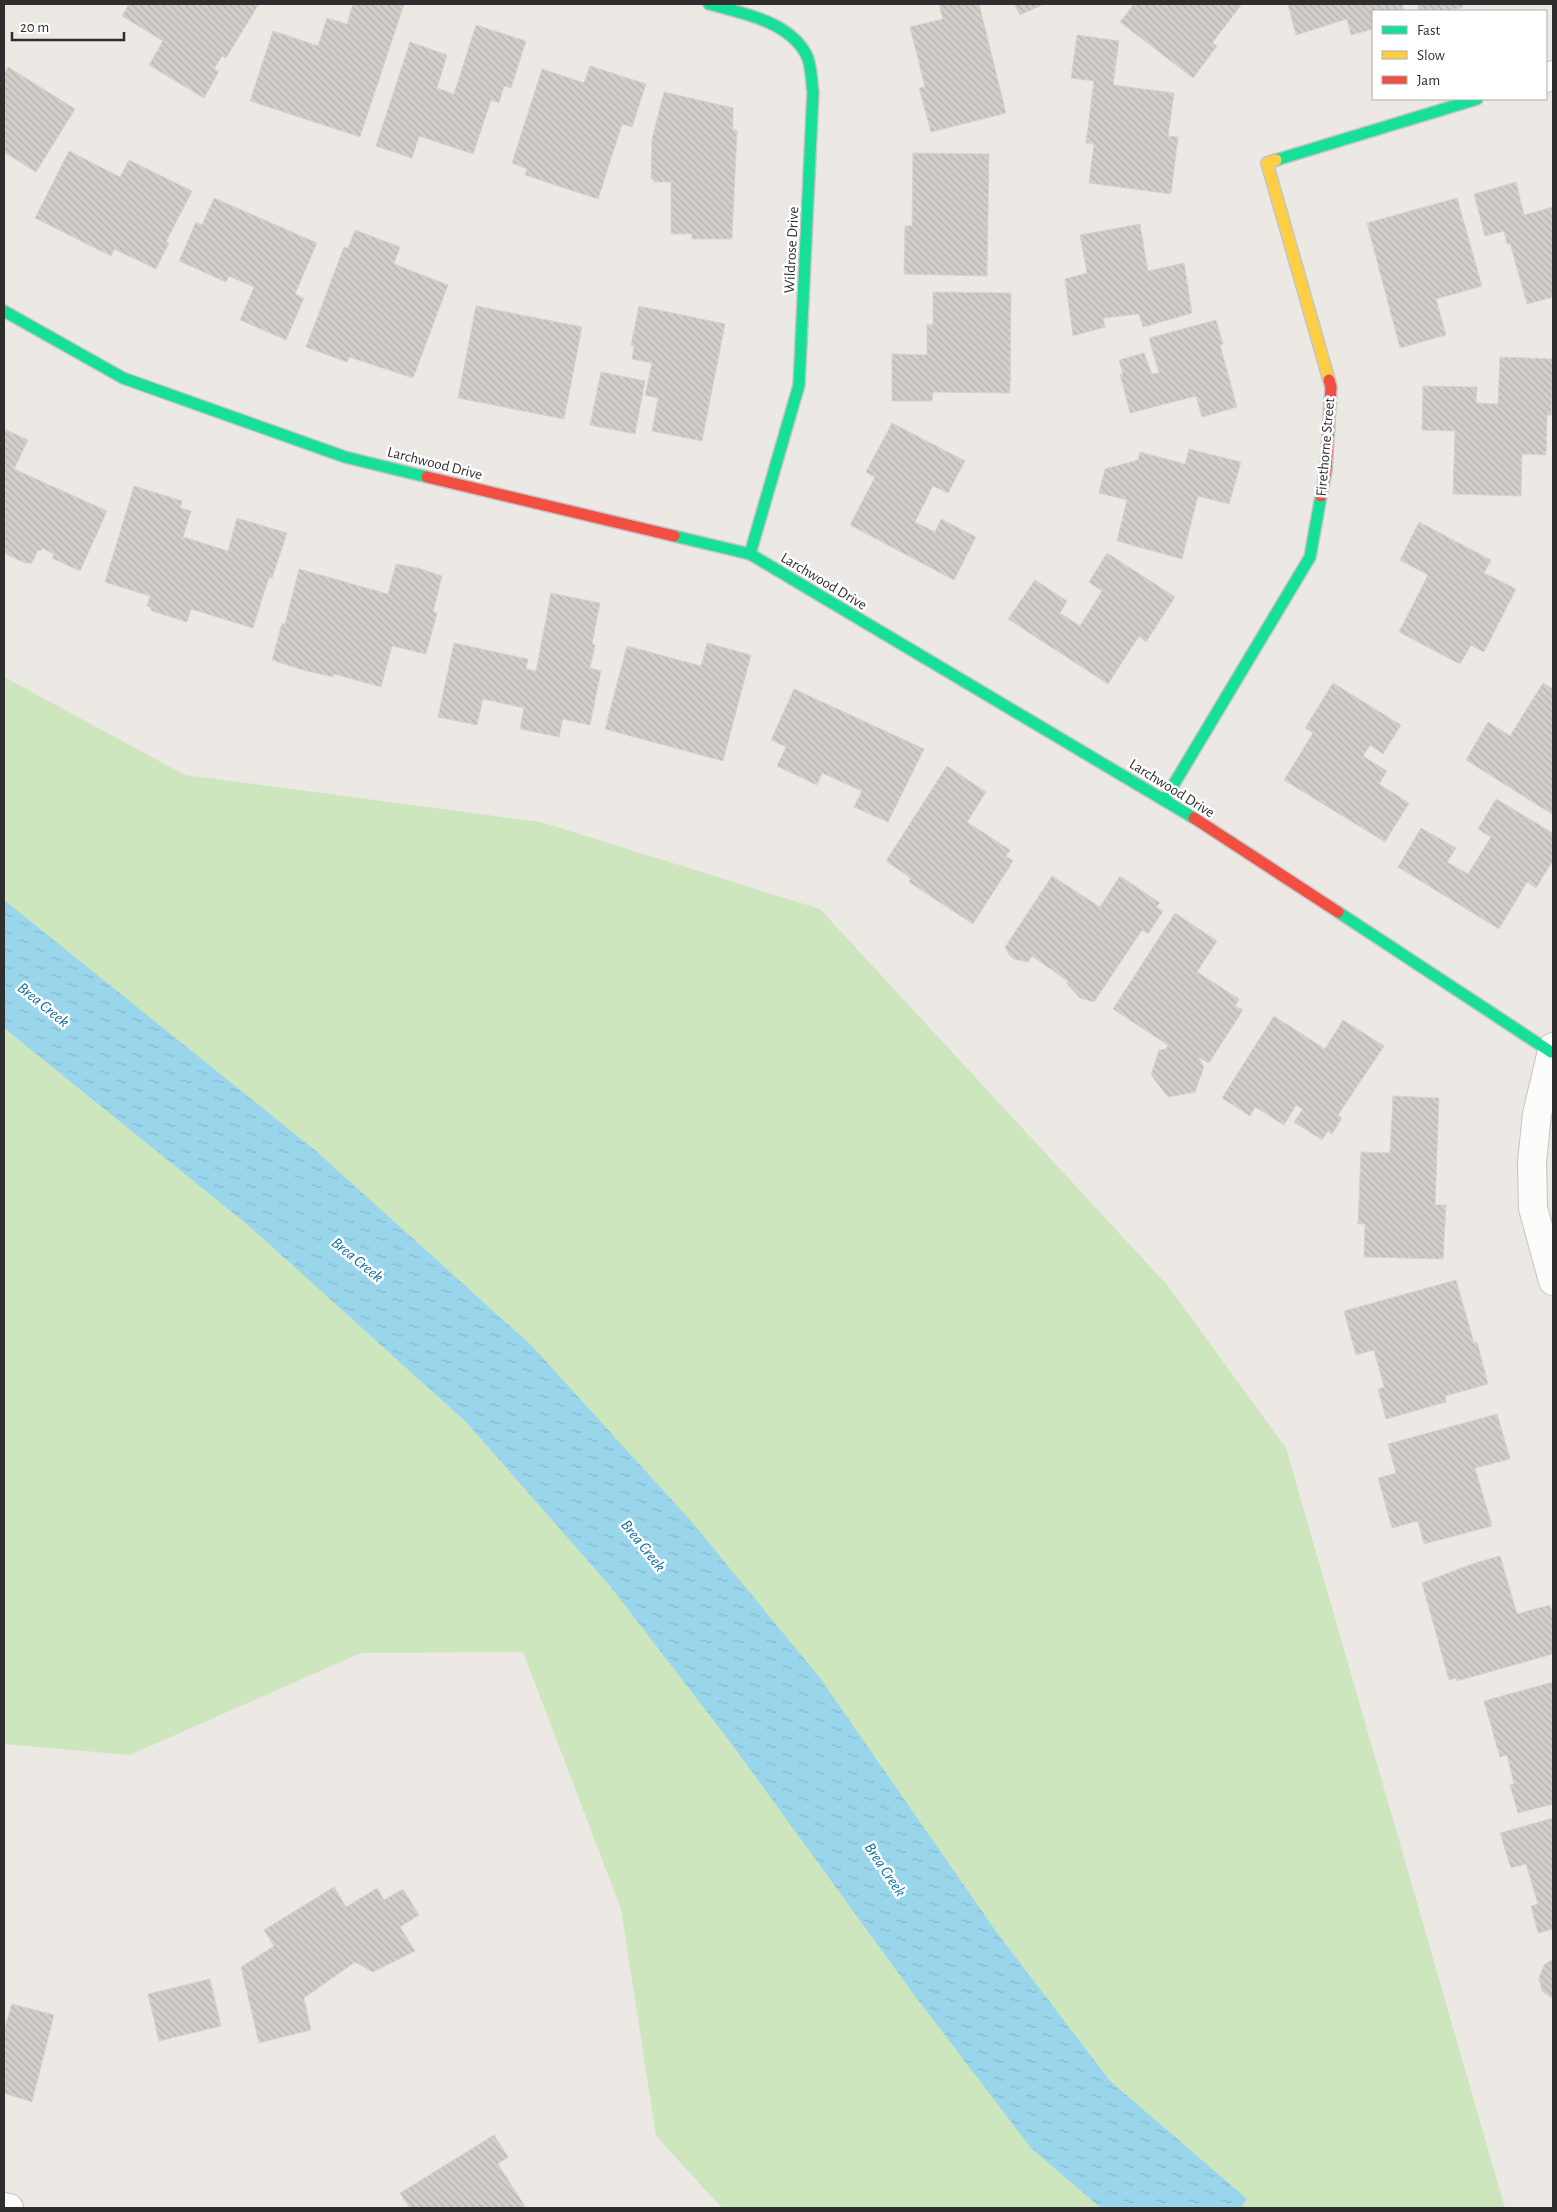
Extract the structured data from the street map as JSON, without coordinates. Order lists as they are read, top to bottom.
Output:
{
  "streets": {
    "street": ["Wildrose Drive", "Firethorne Street", "Larchwood Drive"]
  },
  "crossings": [
    ["Wildrose Drive", "Larchwood Drive"],
    ["Firethorne Street", "Larchwood Drive"]
  ],
  "water": ["Brea Creek"],
  "legend": ["Fast", "Slow", "Jam"],
  "scale_bar": "20 m"
}
